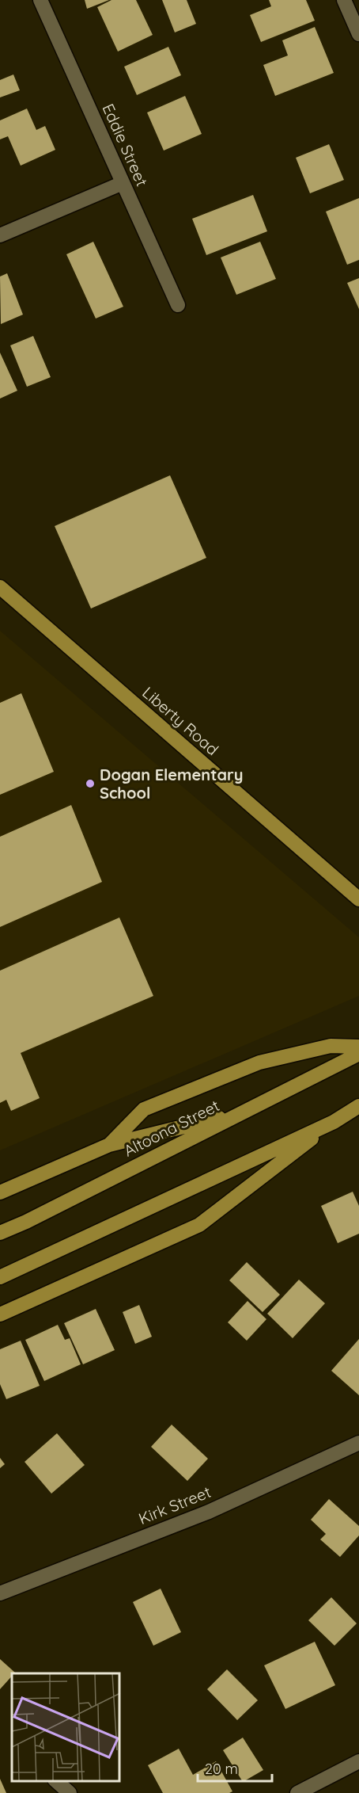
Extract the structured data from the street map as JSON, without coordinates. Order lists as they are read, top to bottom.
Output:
{
  "streets": {
    "main road": ["Liberty Road", "Altoona Street"],
    "street": ["Eddie Street", "Kirk Street"]
  },
  "places": ["Dogan Elementary School"],
  "scale_bar": "20 m"
}
